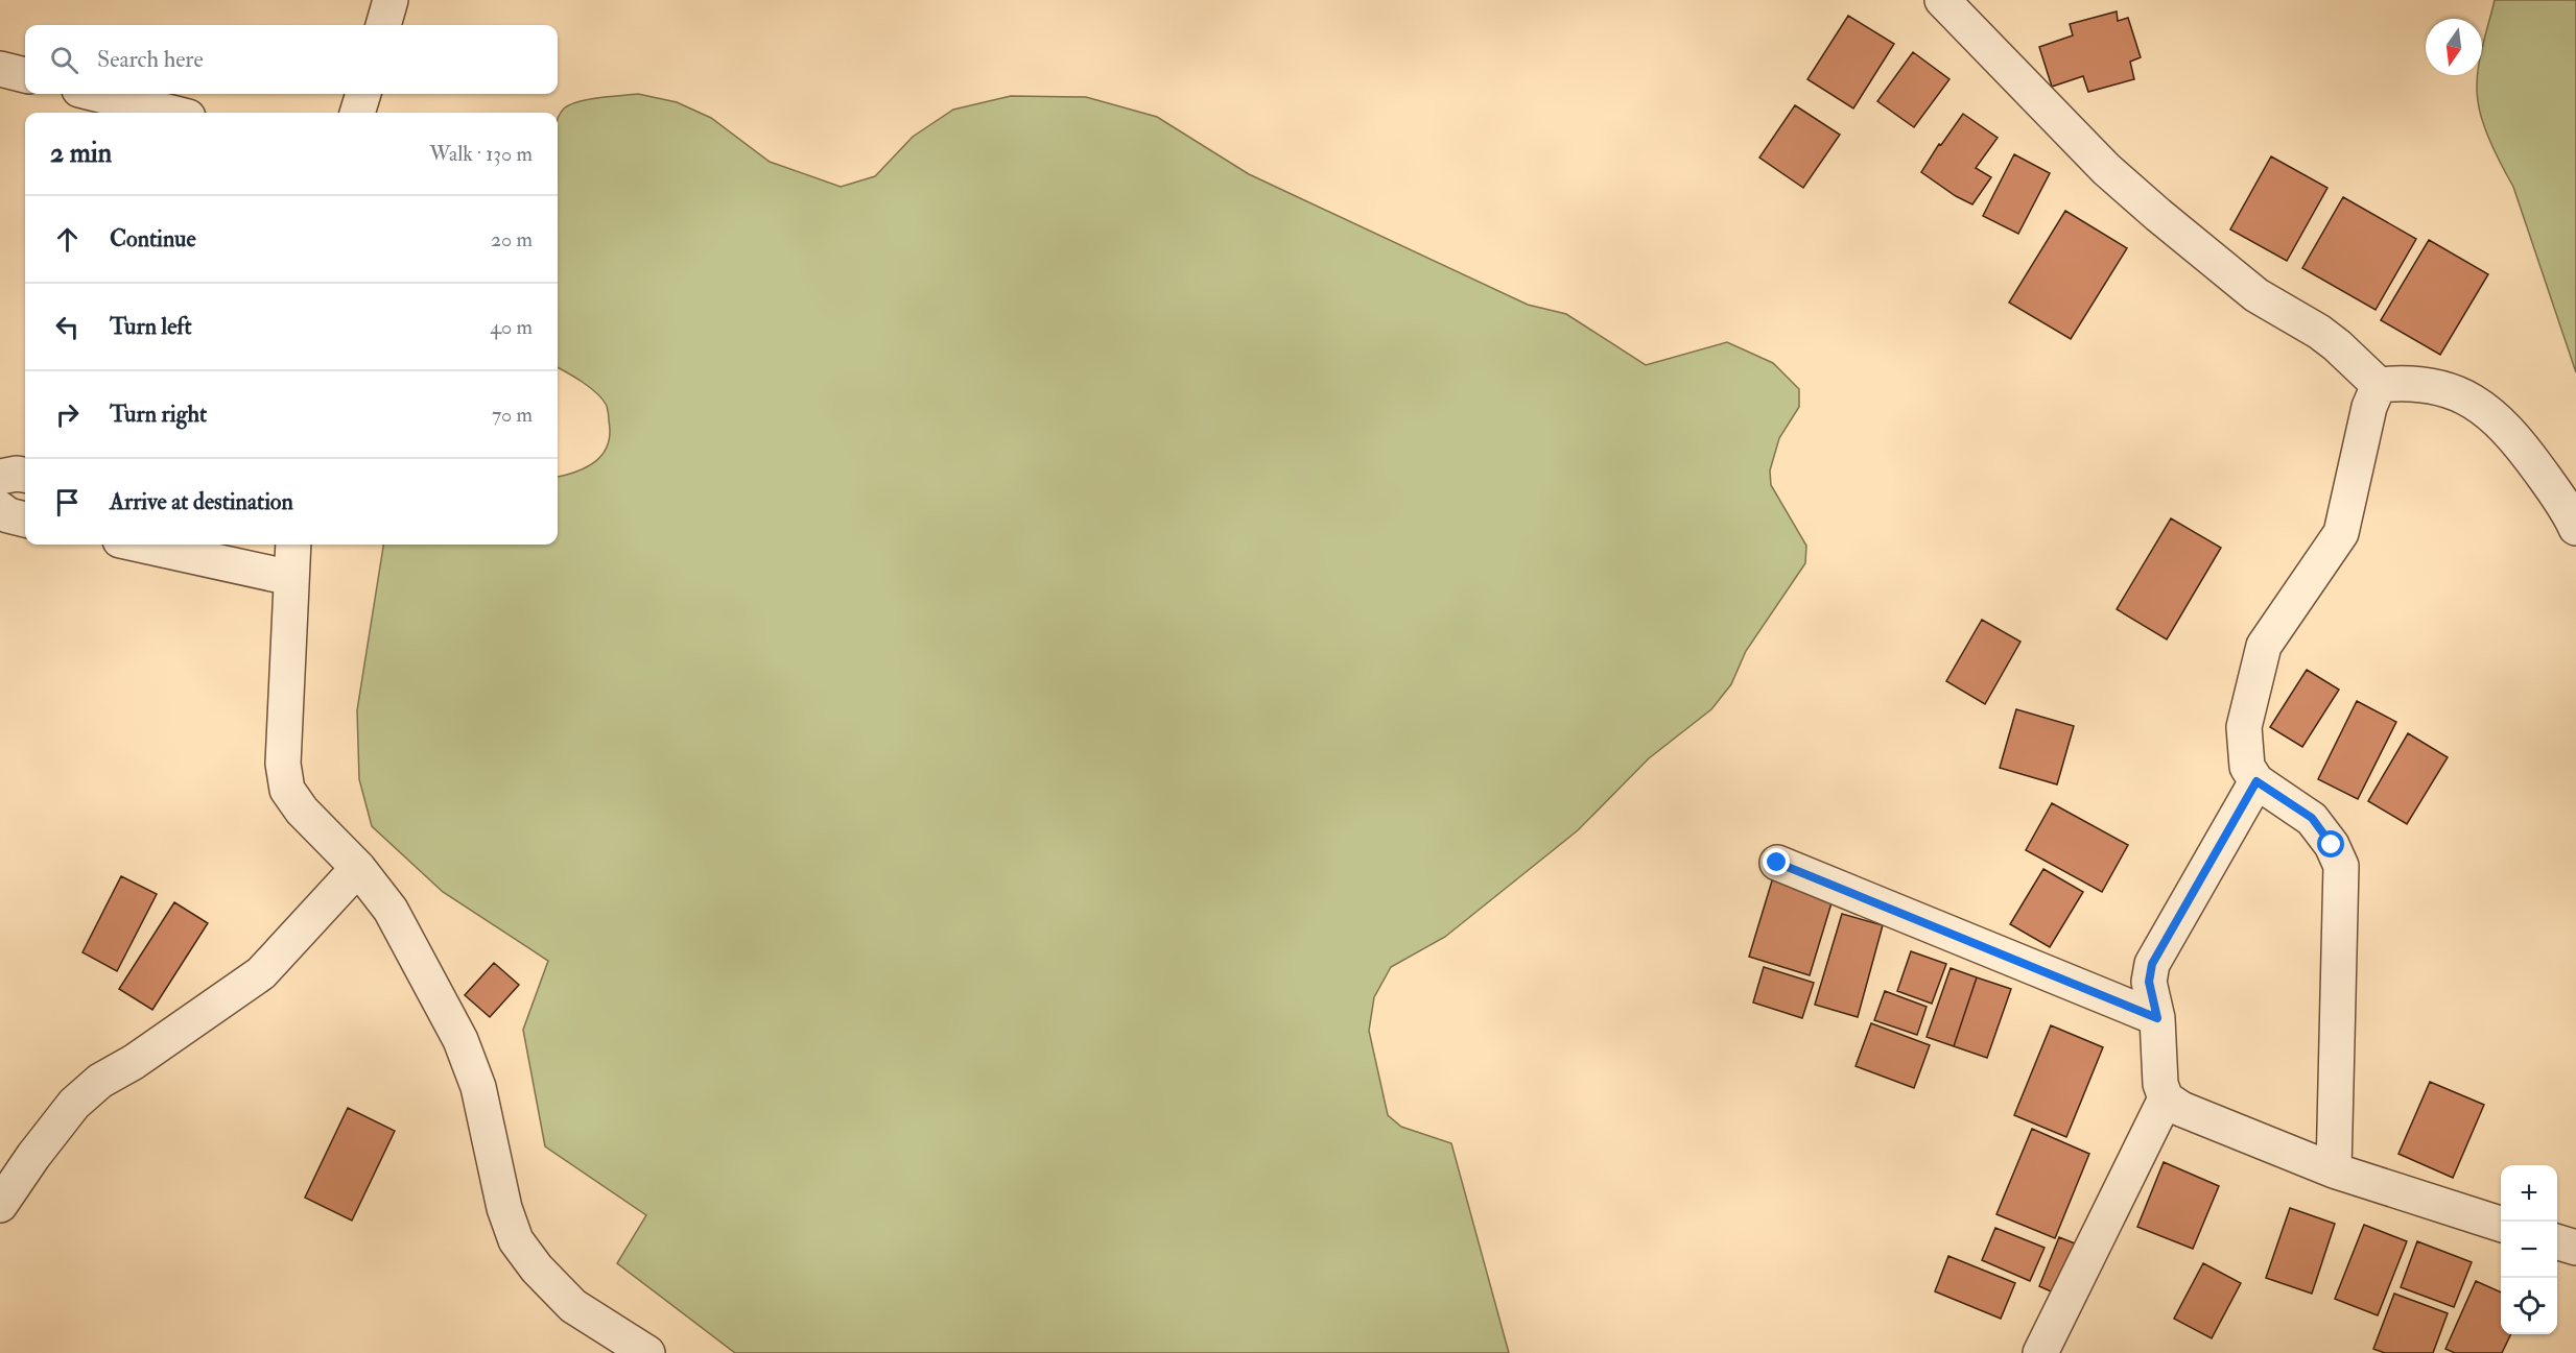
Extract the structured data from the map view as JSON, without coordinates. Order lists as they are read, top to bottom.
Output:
{
  "north": "bottom",
  "page": {
    "search": "Search here",
    "heading": ["2 min", "Walk · 130 m"],
    "list": [
      ["Continue", "20 m"],
      ["Turn left", "40 m"],
      ["Turn right", "70 m"],
      "Arrive at destination"
    ],
    "map_buttons": ["+", "−"]
  }
}
